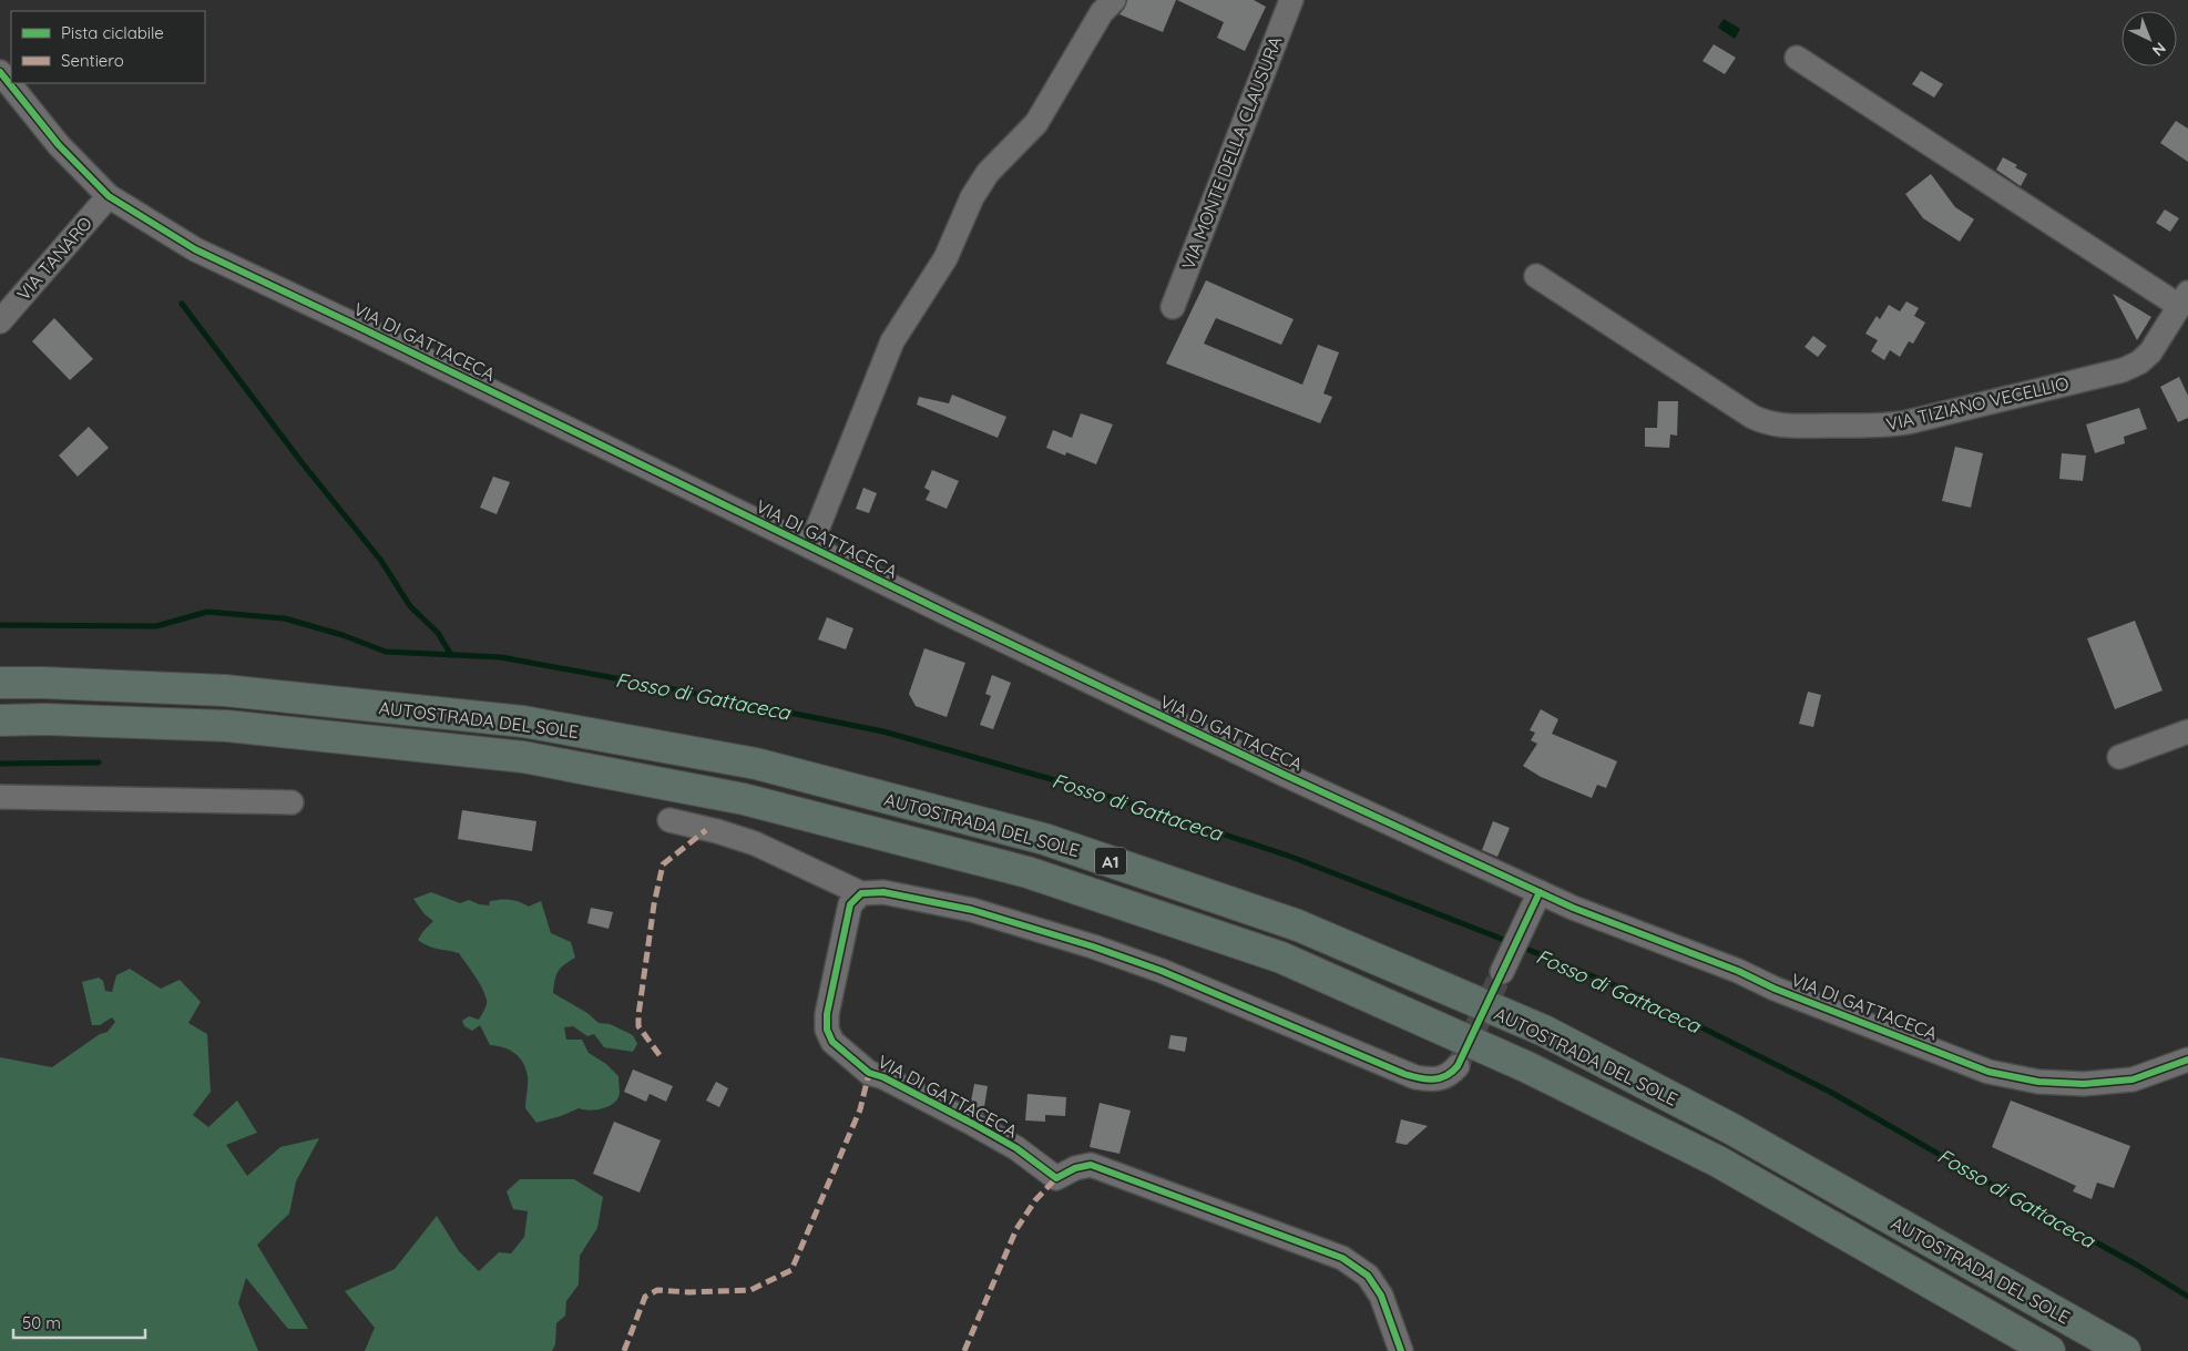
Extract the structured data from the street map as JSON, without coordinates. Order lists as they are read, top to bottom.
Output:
{
  "streets": {
    "highway": ["AUTOSTRADA DEL SOLE", "A1"],
    "street": [
      "VIA MONTE DELLA CLAUSURA",
      "VIA TANARO",
      "VIA DI GATTACECA",
      "VIA TIZIANO VECELLIO"
    ]
  },
  "crossings": [
    ["VIA TANARO", "VIA DI GATTACECA"]
  ],
  "water": ["Fosso di Gattaceca"],
  "legend": ["Pista ciclabile", "Sentiero"],
  "scale_bar": "50 m",
  "north": "bottom right"
}
